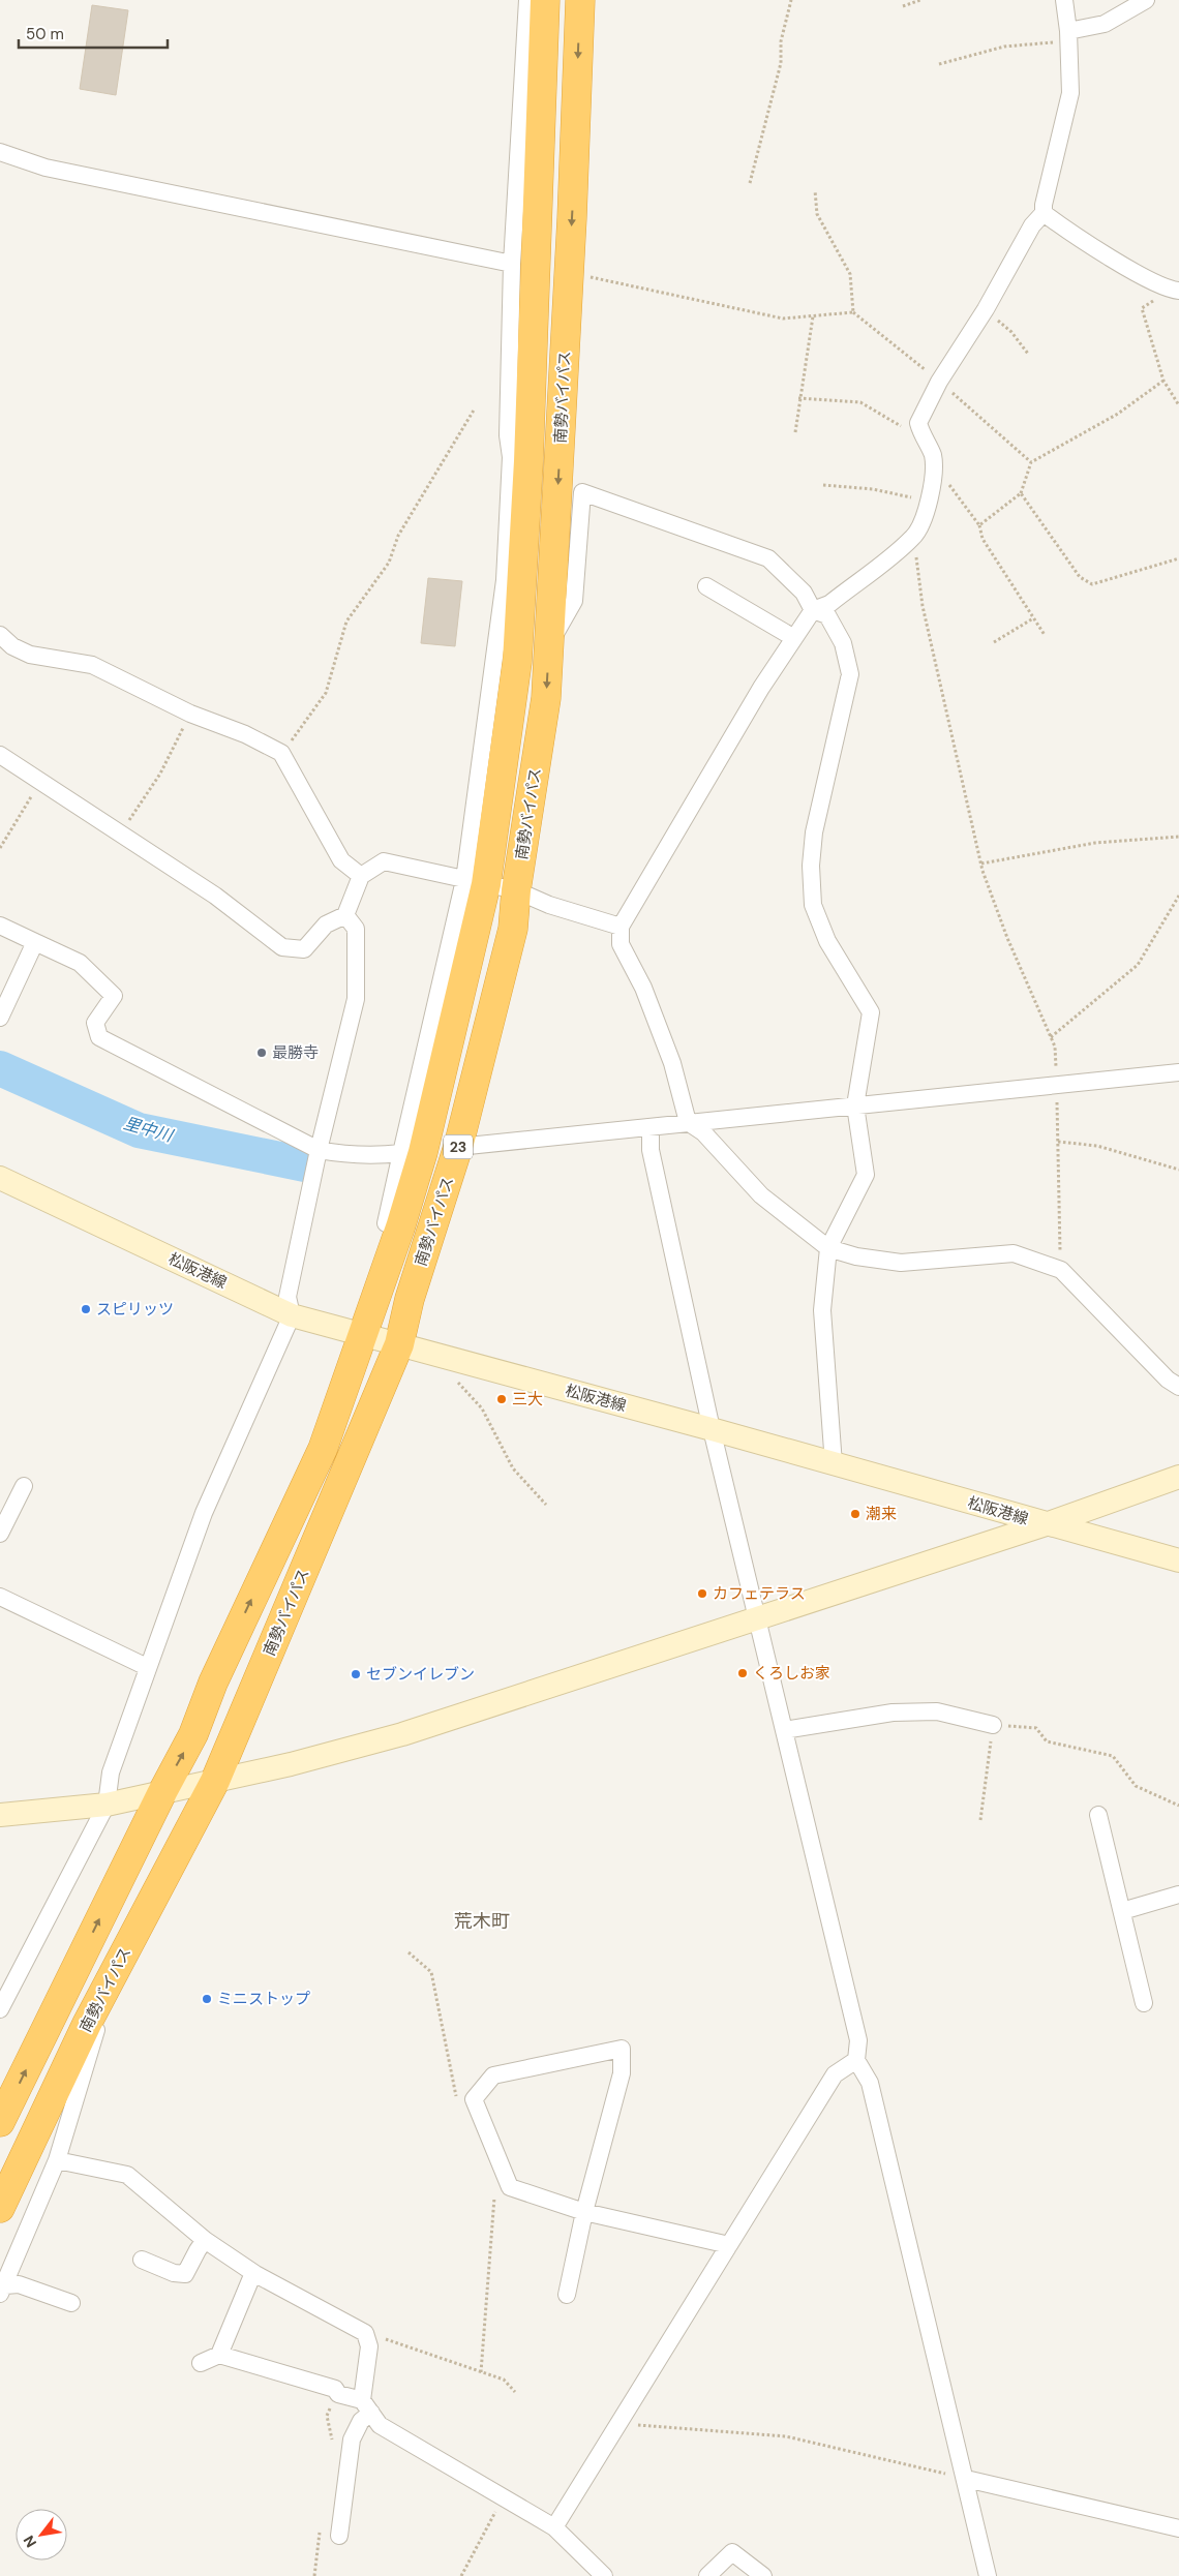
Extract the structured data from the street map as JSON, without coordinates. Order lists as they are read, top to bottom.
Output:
{
  "streets": {
    "highway": ["南勢バイパス", "23"],
    "main road": ["松阪港線"]
  },
  "crossings": [
    ["南勢バイパス", "松阪港線"]
  ],
  "districts": ["荒木町"],
  "water": ["里中川"],
  "places": [
    "最勝寺",
    "スピリッツ",
    "三大",
    "潮来",
    "カフェテラス",
    "くろしお家",
    "セブンイレブン",
    "ミニストップ"
  ],
  "scale_bar": "50 m",
  "north": "bottom left"
}
